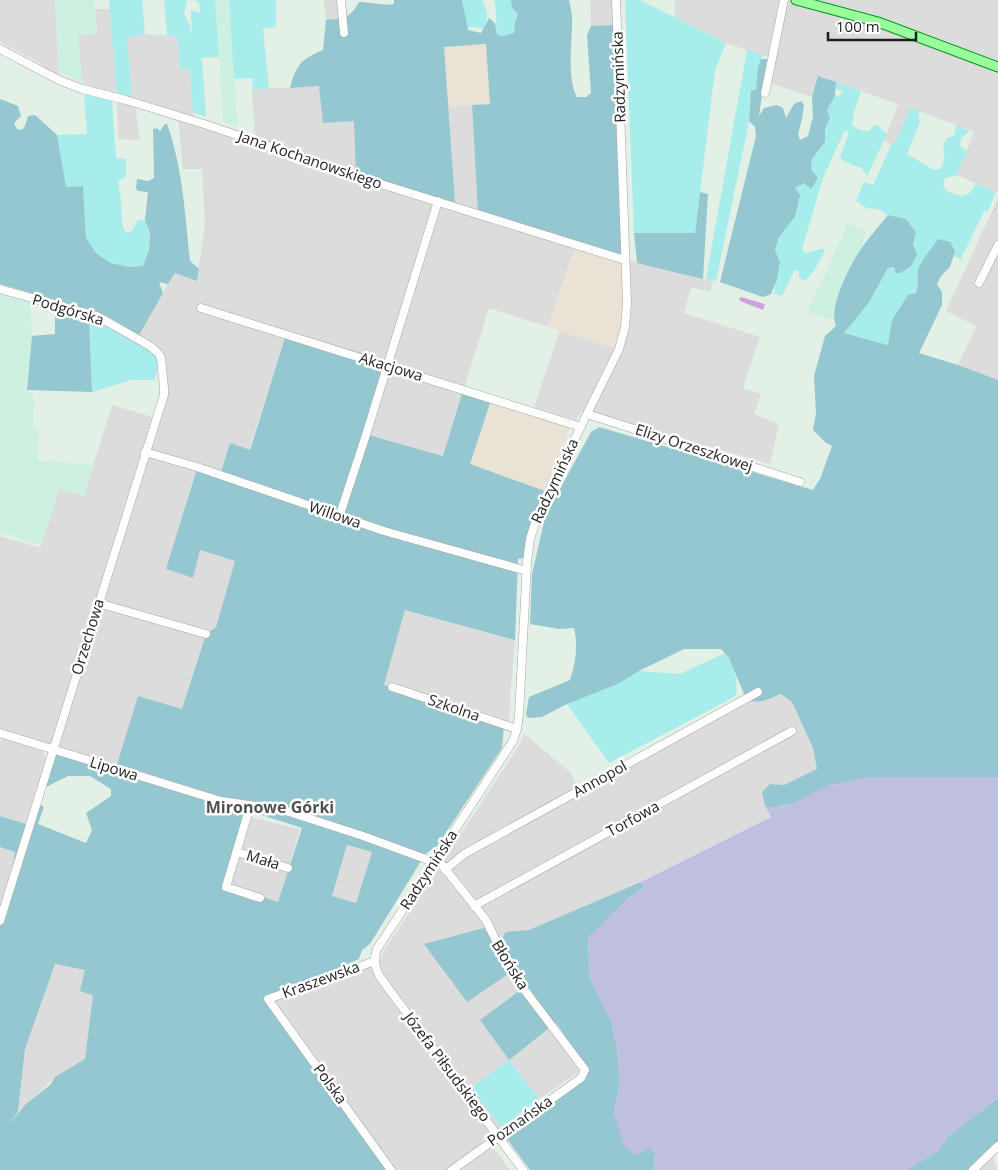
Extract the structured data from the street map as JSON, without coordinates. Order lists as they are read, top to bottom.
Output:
{
  "streets": {
    "street": [
      "Radzymińska",
      "Jana Kochanowskiego",
      "Podgórska",
      "Akacjowa",
      "Elizy Orzeszkowej",
      "Willowa",
      "Orzechowa",
      "Szkolna",
      "Lipowa",
      "Annopol",
      "Torfowa",
      "Mała",
      "Błońska",
      "Kraszewska",
      "Józefa Piłsudskiego",
      "Polska",
      "Poznańska"
    ]
  },
  "crossings": [
    ["Radzymińska", "Jana Kochanowskiego"],
    ["Radzymińska", "Akacjowa"],
    ["Radzymińska", "Elizy Orzeszkowej"],
    ["Radzymińska", "Willowa"],
    ["Radzymińska", "Szkolna"],
    ["Radzymińska", "Lipowa"],
    ["Radzymińska", "Błońska"],
    ["Radzymińska", "Kraszewska"],
    ["Radzymińska", "Józefa Piłsudskiego"],
    ["Podgórska", "Orzechowa"],
    ["Willowa", "Orzechowa"],
    ["Orzechowa", "Lipowa"],
    ["Lipowa", "Mała"],
    ["Lipowa", "Błońska"],
    ["Annopol", "Błońska"],
    ["Torfowa", "Błońska"],
    ["Błońska", "Poznańska"],
    ["Kraszewska", "Józefa Piłsudskiego"],
    ["Kraszewska", "Polska"],
    ["Józefa Piłsudskiego", "Poznańska"]
  ],
  "districts": ["Mironowe Górki"],
  "scale_bar": "100 m"
}
